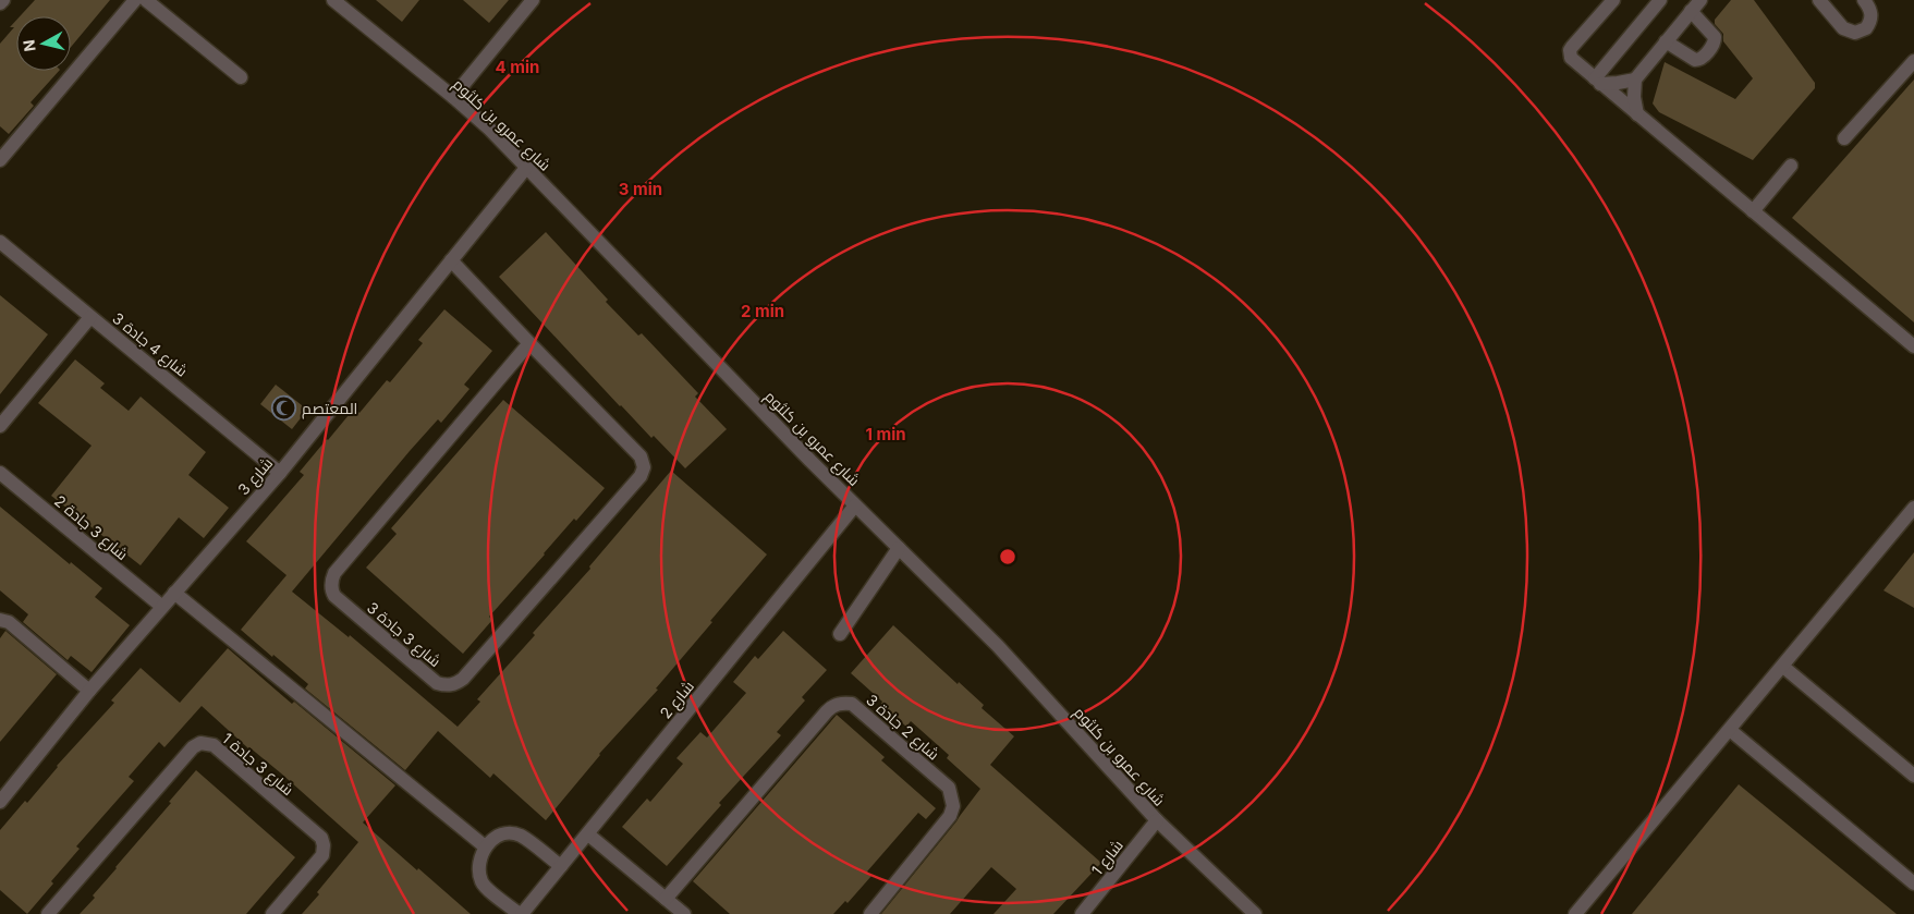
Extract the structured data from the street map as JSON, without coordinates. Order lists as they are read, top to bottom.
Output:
{
  "streets": {
    "street": [
      "شارع عمرو بن كلثوم",
      "شارع 4 جادة 3",
      "شارع 3",
      "شارع 3 جادة 2",
      "شارع 3 جادة 3",
      "شارع 2",
      "شارع 2 جادة 3",
      "شارع 3 جادة 1",
      "شارع 1"
    ]
  },
  "crossings": [
    ["شارع عمرو بن كلثوم", "شارع 3"],
    ["شارع عمرو بن كلثوم", "شارع 2"],
    ["شارع عمرو بن كلثوم", "شارع 1"],
    ["شارع 4 جادة 3", "شارع 3"],
    ["شارع 3", "شارع 3 جادة 2"],
    ["شارع 3", "شارع 3 جادة 3"]
  ],
  "places": {
    "mosque": ["المعتصم"]
  },
  "north": "left",
  "rings": [
    "4 min",
    "3 min",
    "2 min",
    "1 min"
  ]
}
